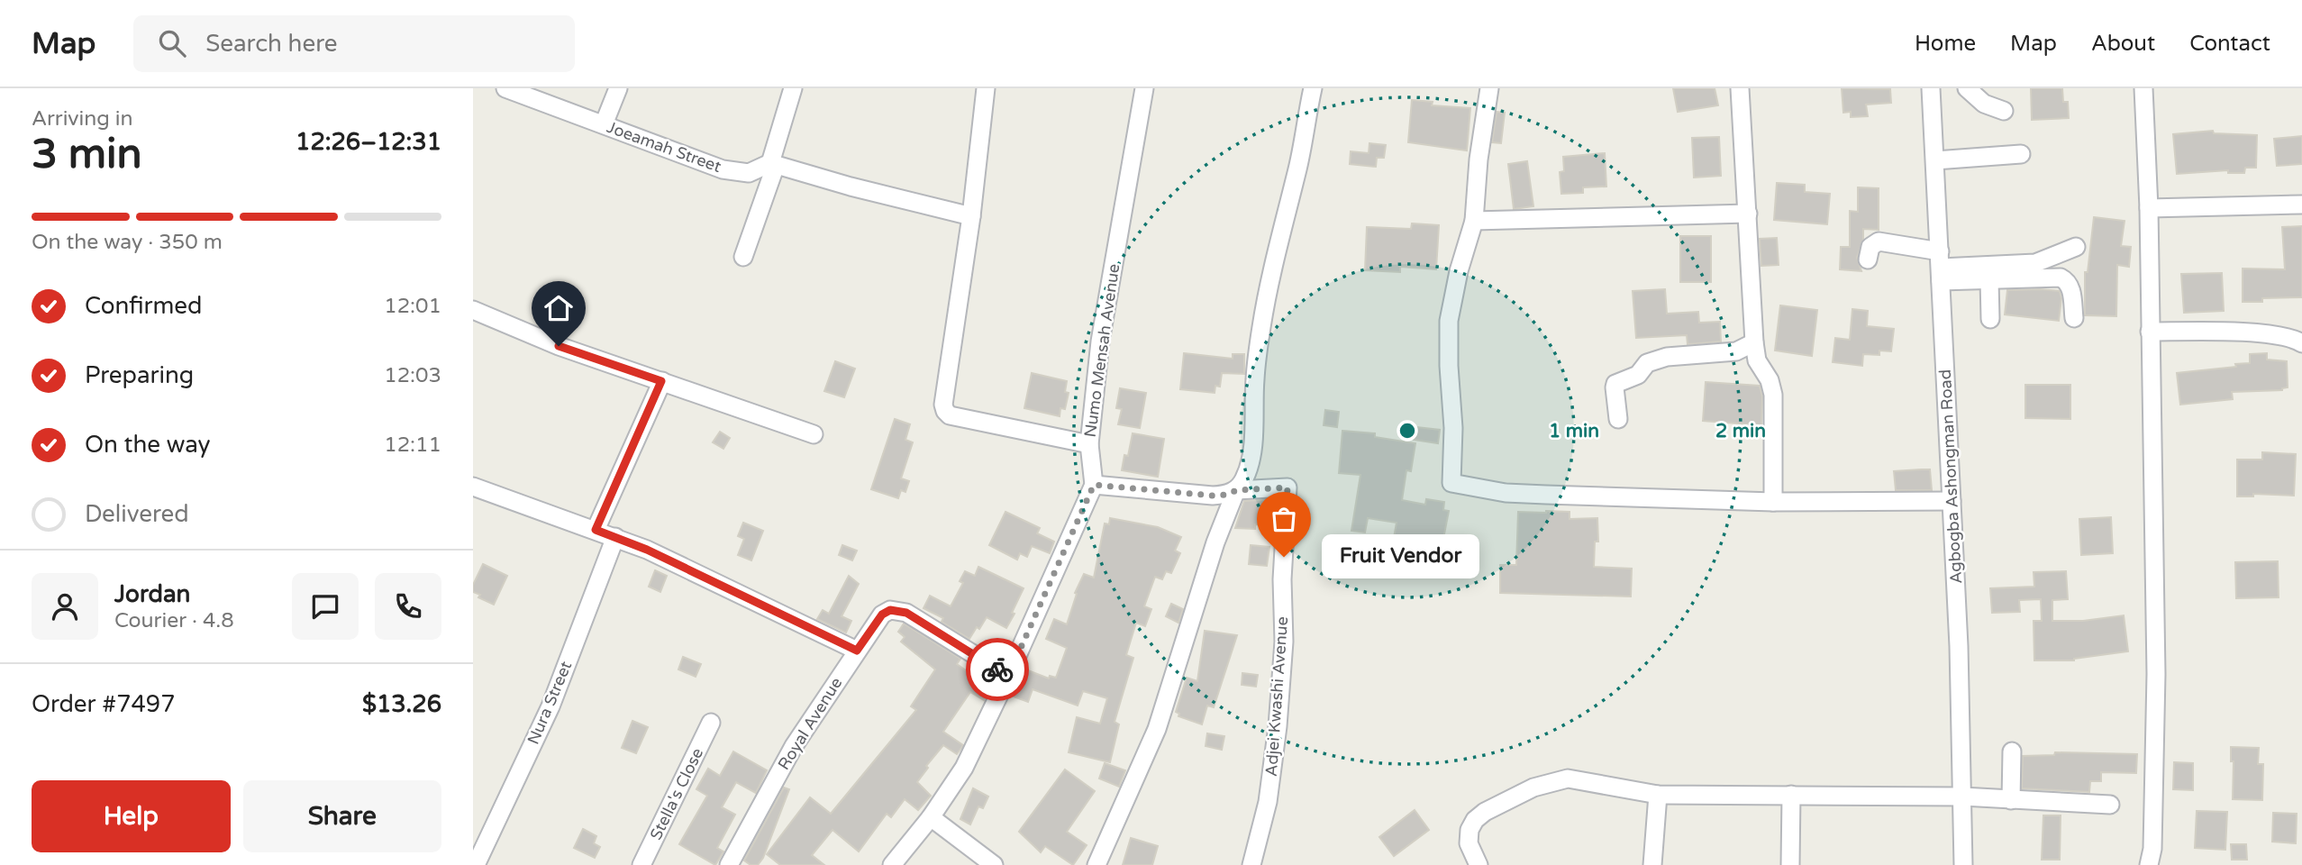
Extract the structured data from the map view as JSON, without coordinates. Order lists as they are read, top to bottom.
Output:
{
  "streets": {
    "street": [
      "Joeamah Street",
      "Numo Mensah Avenue",
      "Agbogba Ashongman Road",
      "Adjei Kwashi Avenue",
      "Nura Street",
      "Royal Avenue",
      "Stella's Close"
    ]
  },
  "places": ["Fruit Vendor"],
  "page": {
    "header": "Map",
    "search": "Search here",
    "nav": [
      "Home",
      "Map",
      "About",
      "Contact"
    ],
    "heading": ["3 min", "Arriving in", "12:26–12:31"],
    "panel": [
      "Jordan",
      "Courier · 4.8",
      "Order #7497",
      "$13.26"
    ],
    "bar": "On the way · 350 m",
    "list": [
      ["Confirmed", "12:01"],
      ["Preparing", "12:03"],
      ["On the way", "12:11"],
      "Delivered"
    ],
    "bubble": "Fruit Vendor",
    "buttons": ["Help", "Share"]
  },
  "rings": ["1 min", "2 min"]
}
